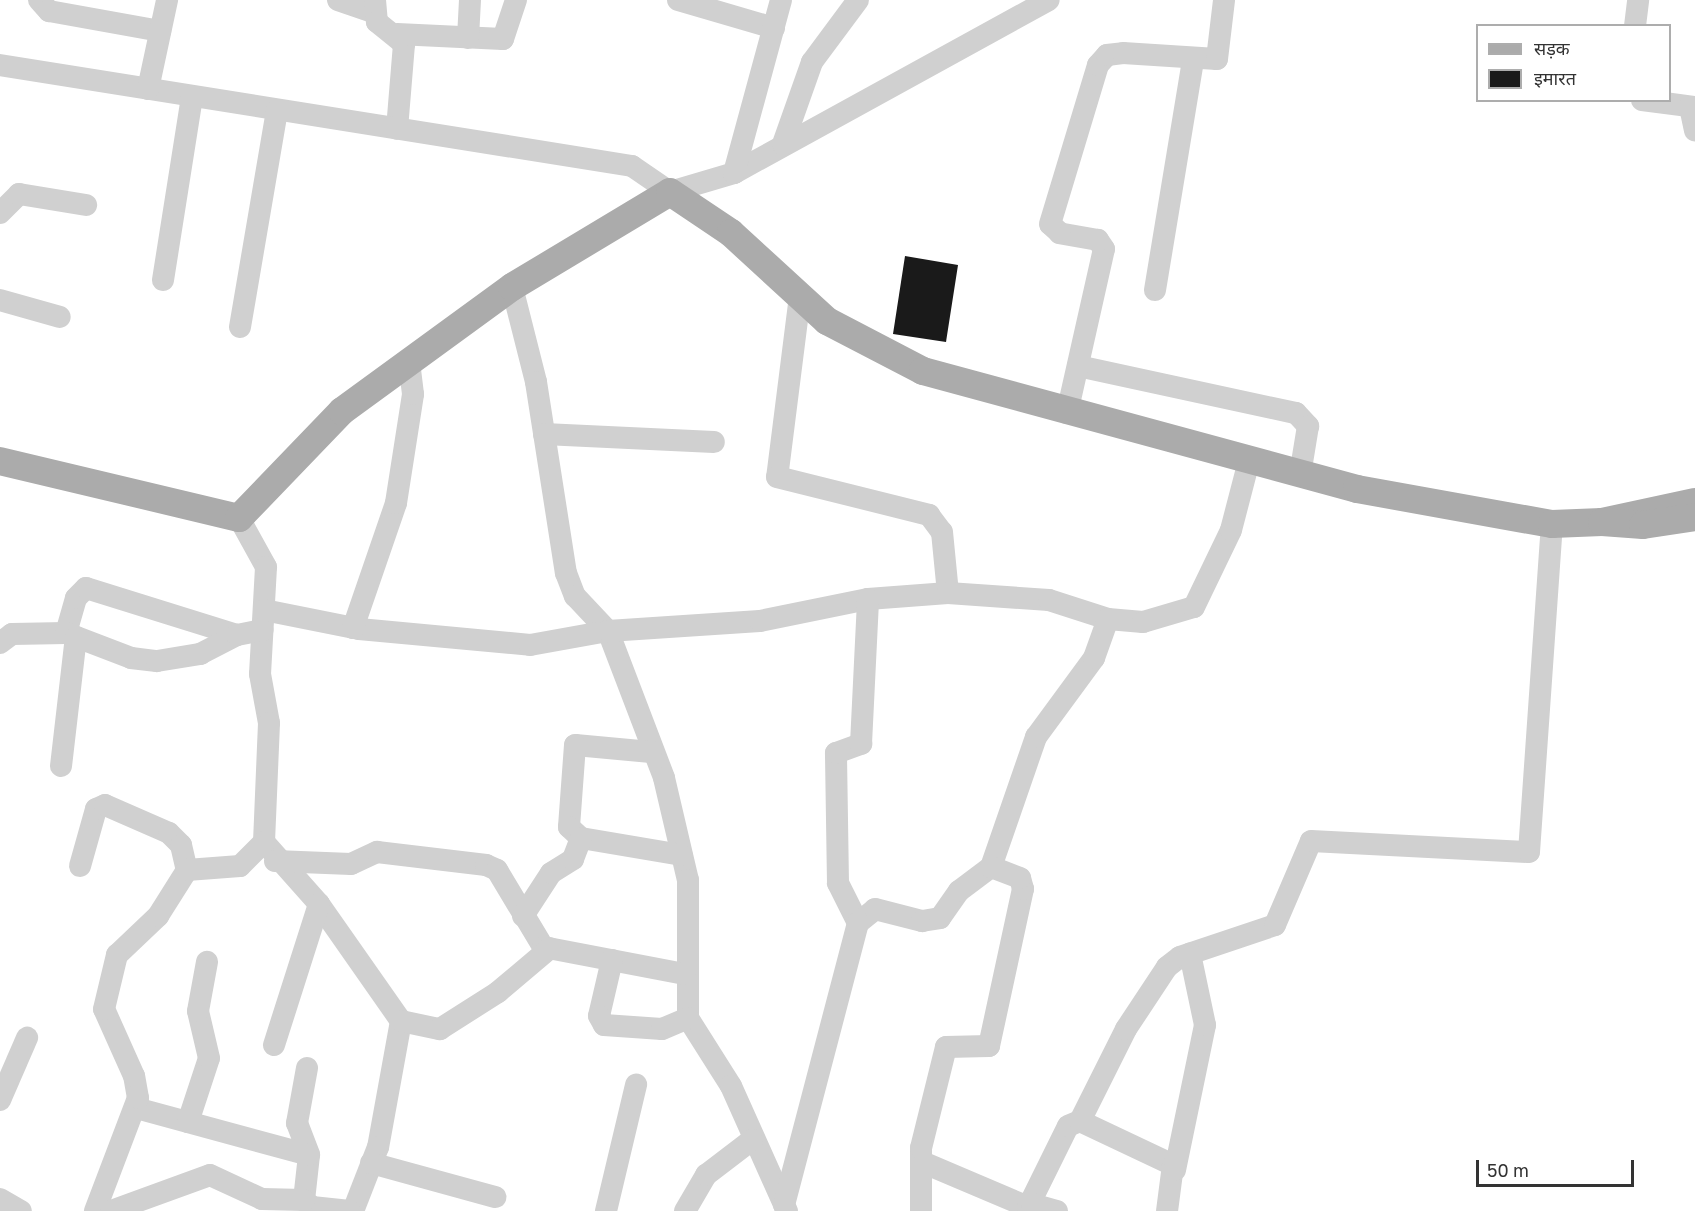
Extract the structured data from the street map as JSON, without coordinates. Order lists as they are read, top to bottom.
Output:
{
  "legend": ["सड़क", "इमारत"],
  "scale_bar": "50 m"
}
